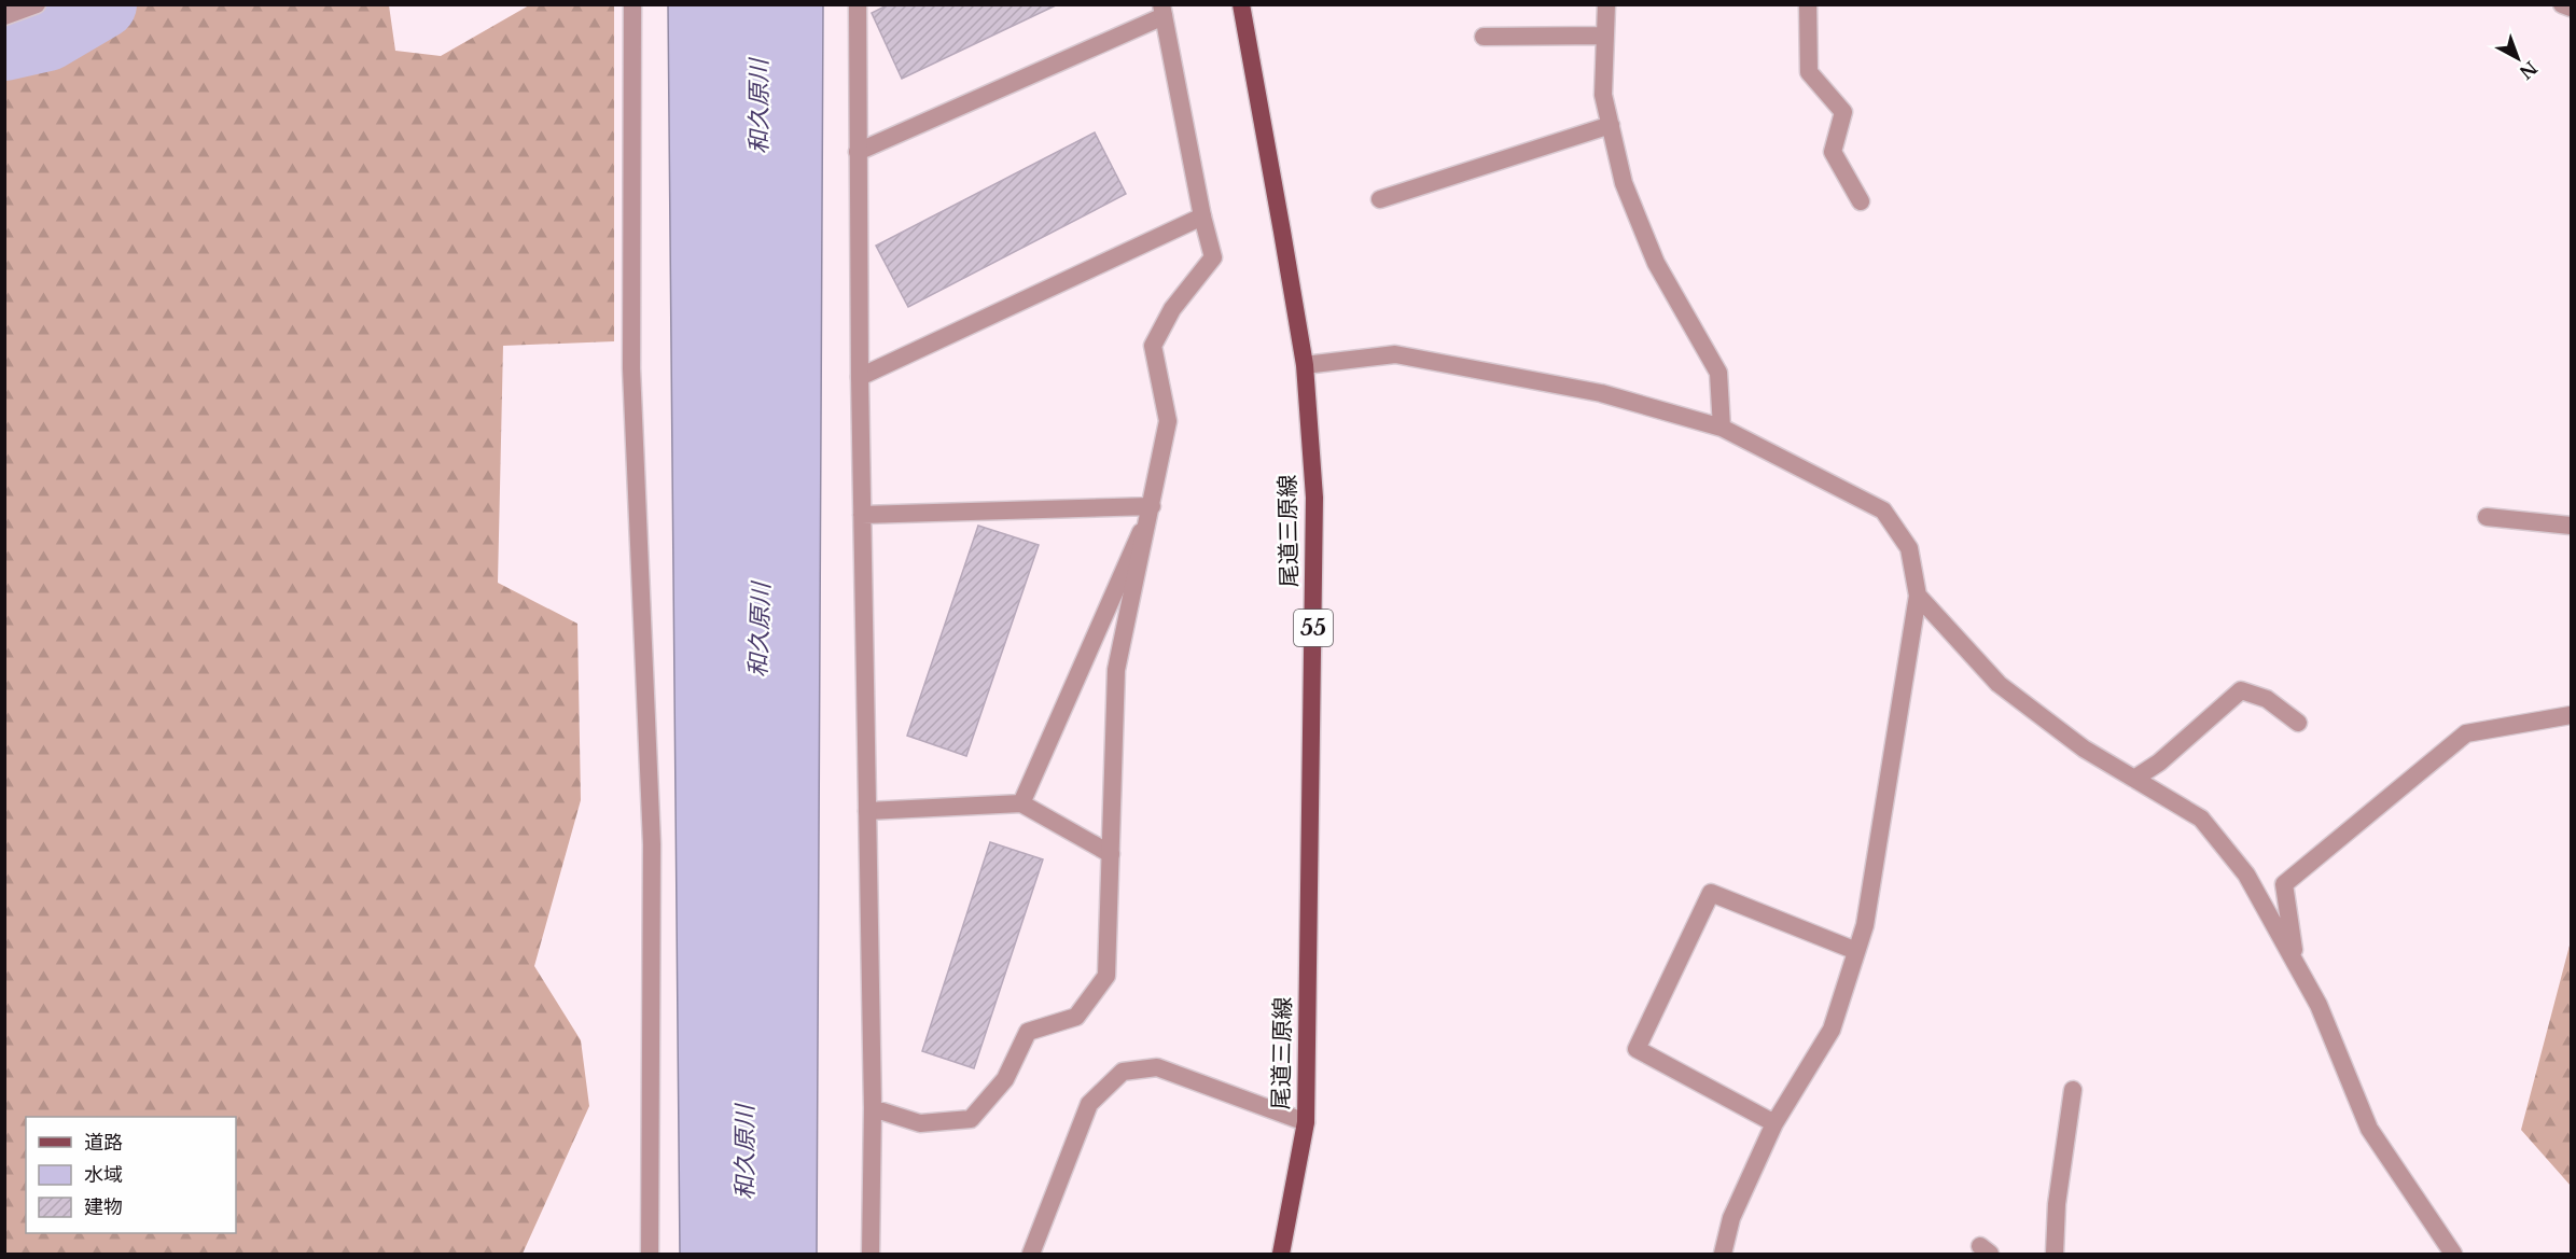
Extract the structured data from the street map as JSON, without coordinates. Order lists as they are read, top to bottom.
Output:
{
  "streets": {
    "main road": ["尾道三原線", "55"]
  },
  "water": ["和久原川"],
  "legend": ["道路", "水域", "建物"],
  "north": "bottom right"
}
